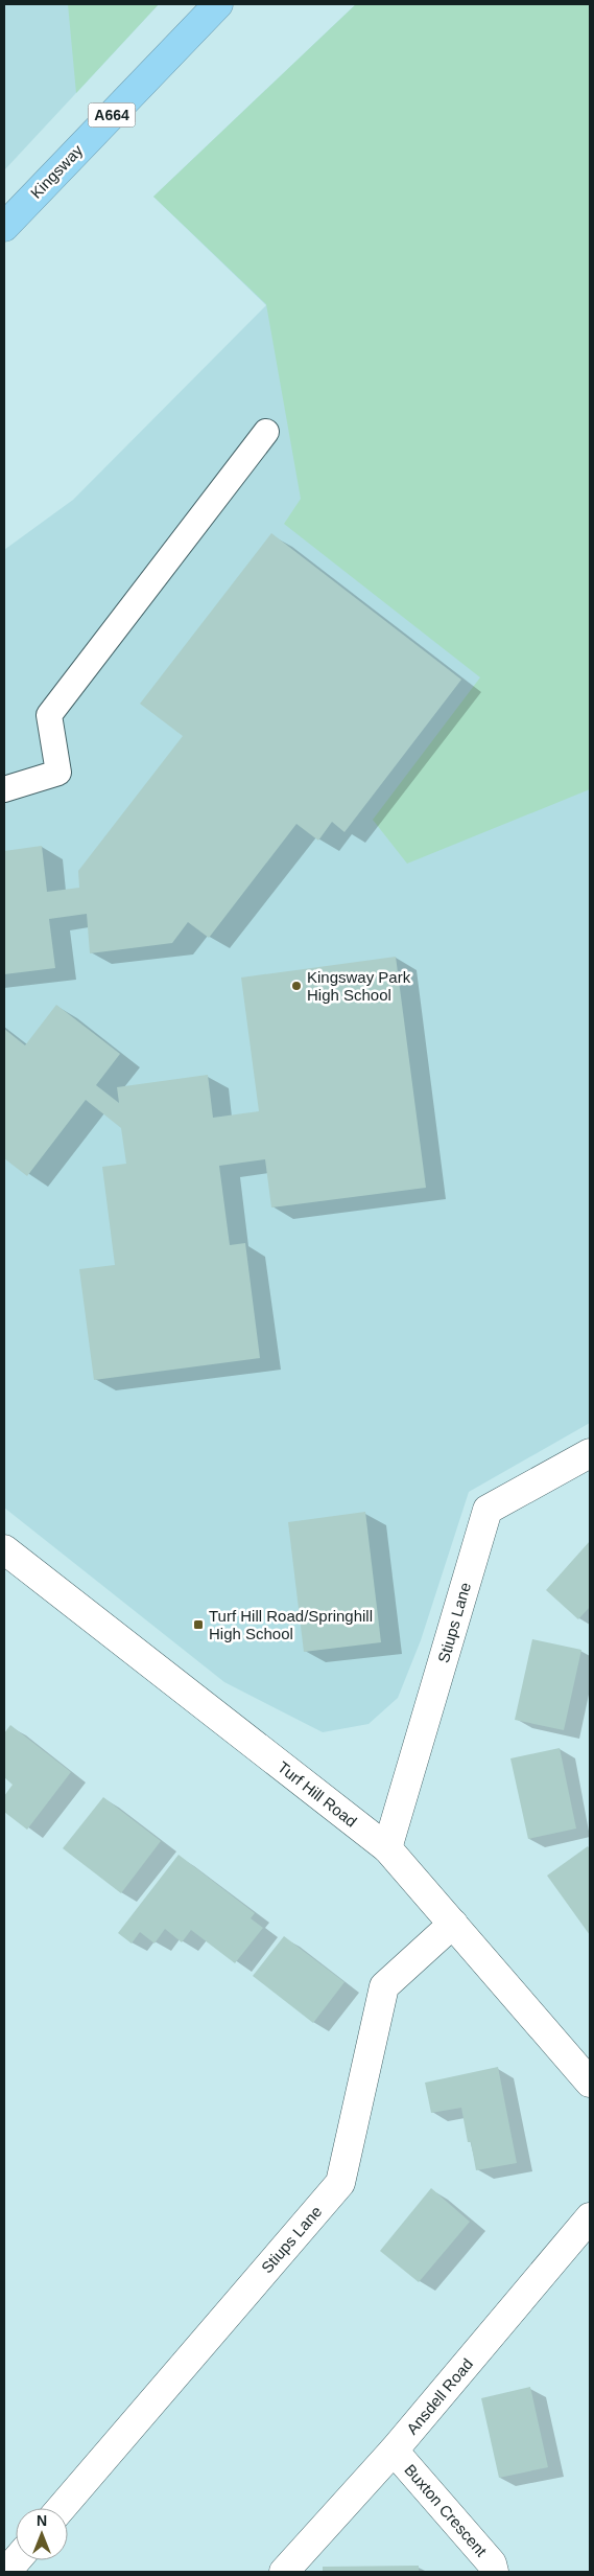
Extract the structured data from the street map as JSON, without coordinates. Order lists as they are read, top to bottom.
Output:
{
  "streets": {
    "highway": ["A664", "Kingsway"],
    "street": [
      "Stiups Lane",
      "Turf Hill Road",
      "Ansdell Road",
      "Buxton Crescent"
    ]
  },
  "crossings": [
    ["Stiups Lane", "Turf Hill Road"],
    ["Ansdell Road", "Buxton Crescent"]
  ],
  "places": {
    "other": ["Kingsway Park High School"],
    "transit": ["Turf Hill Road/Springhill High School"]
  },
  "north": "top"
}
